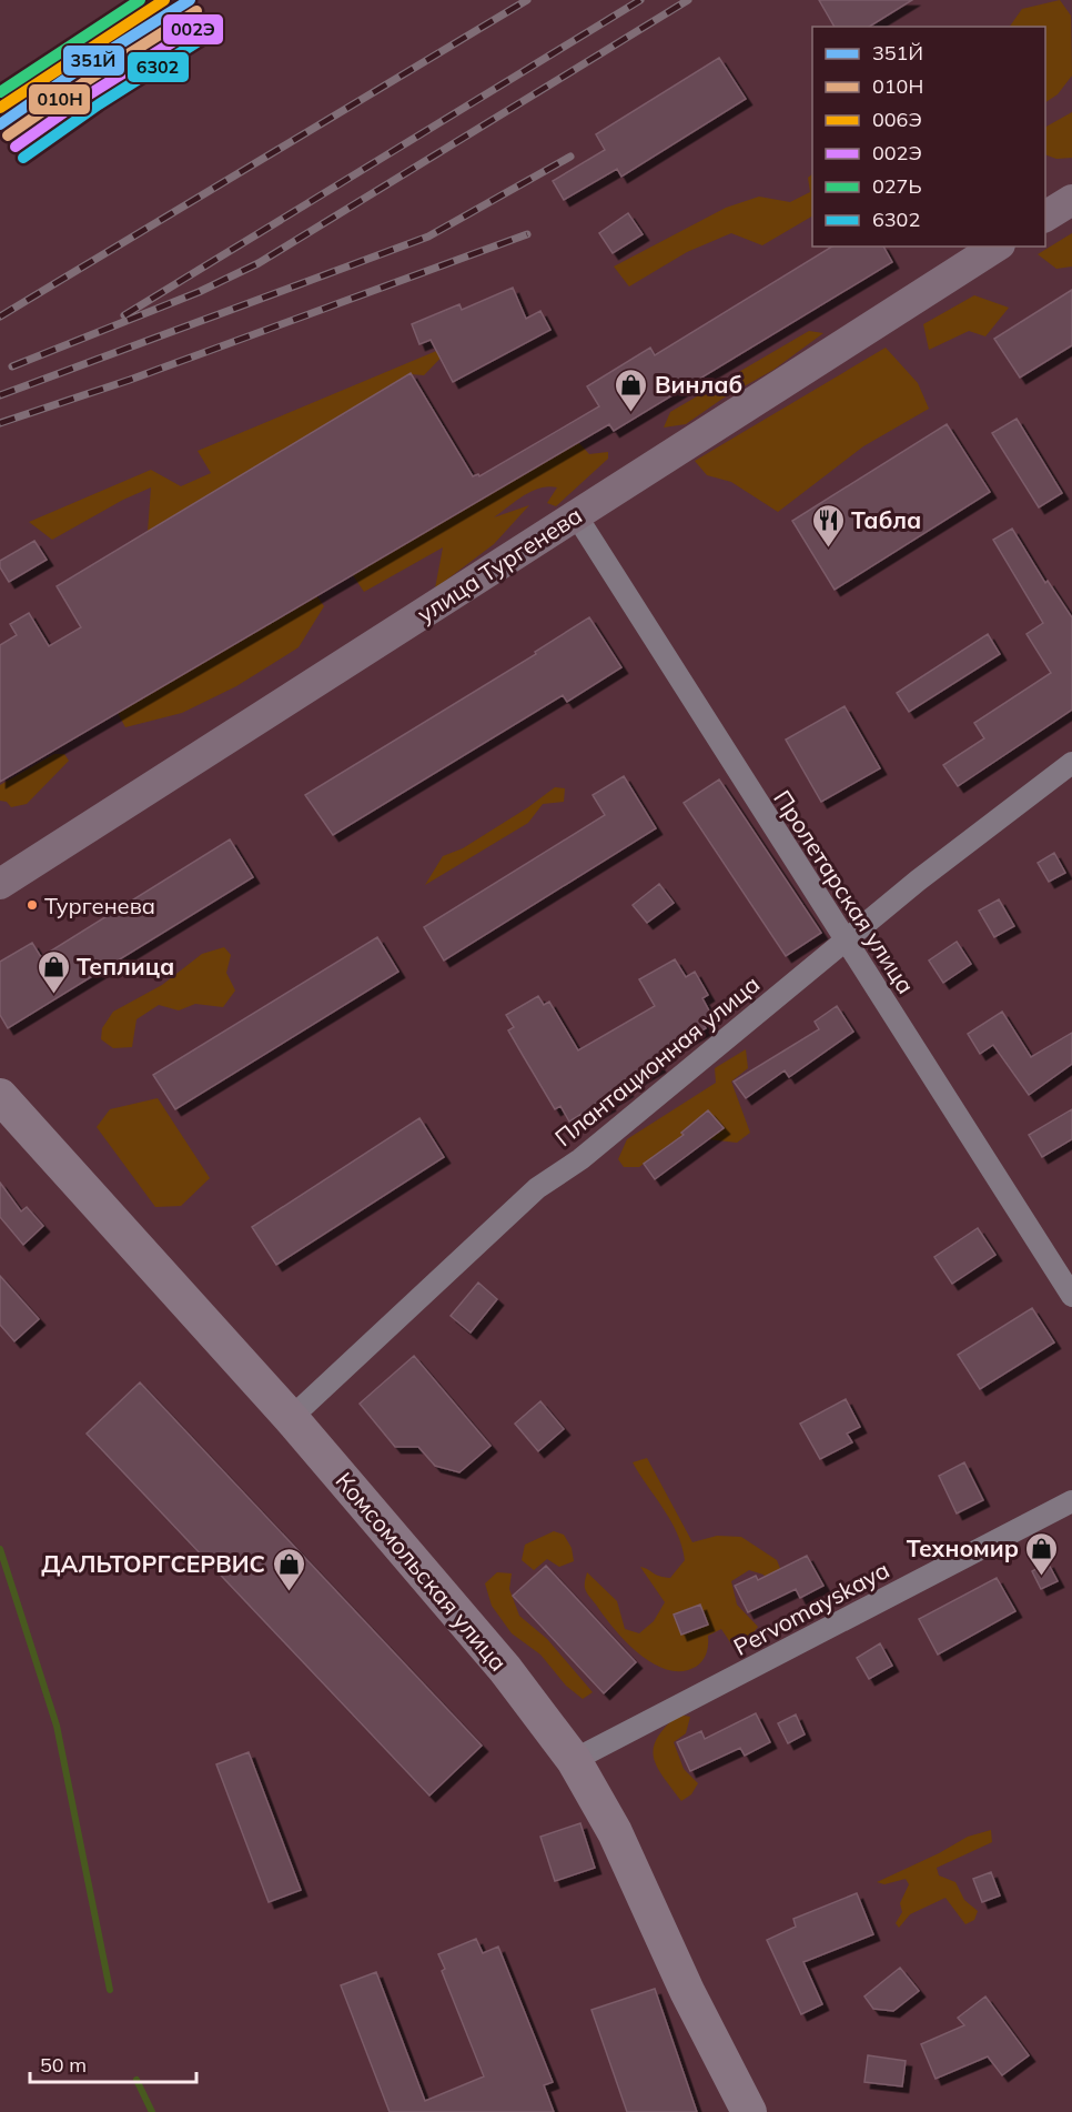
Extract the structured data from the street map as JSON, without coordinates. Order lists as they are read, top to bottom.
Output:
{
  "streets": {
    "main road": ["улица Тургенева", "Комсомольская улица"],
    "street": ["Пролетарская улица", "Плантационная улица", "Pervomayskaya"]
  },
  "crossings": [
    ["улица Тургенева", "Пролетарская улица"],
    ["Пролетарская улица", "Плантационная улица"],
    ["Плантационная улица", "Комсомольская улица"],
    ["Комсомольская улица", "Pervomayskaya"]
  ],
  "places": {
    "shop": [
      "Винлаб",
      "Теплица",
      "Техномир",
      "ДАЛЬТОРГСЕРВИС"
    ],
    "restaurant": ["Табла"],
    "other": ["Тургенева"]
  },
  "lines": [
    "transit line 351Й",
    "transit line 006Э",
    "transit line 027Ь",
    "transit line 010Н",
    "transit line 002Э",
    "transit line 6302"
  ],
  "legend": [
    "351Й",
    "010Н",
    "006Э",
    "002Э",
    "027Ь",
    "6302"
  ],
  "scale_bar": "50 m"
}
